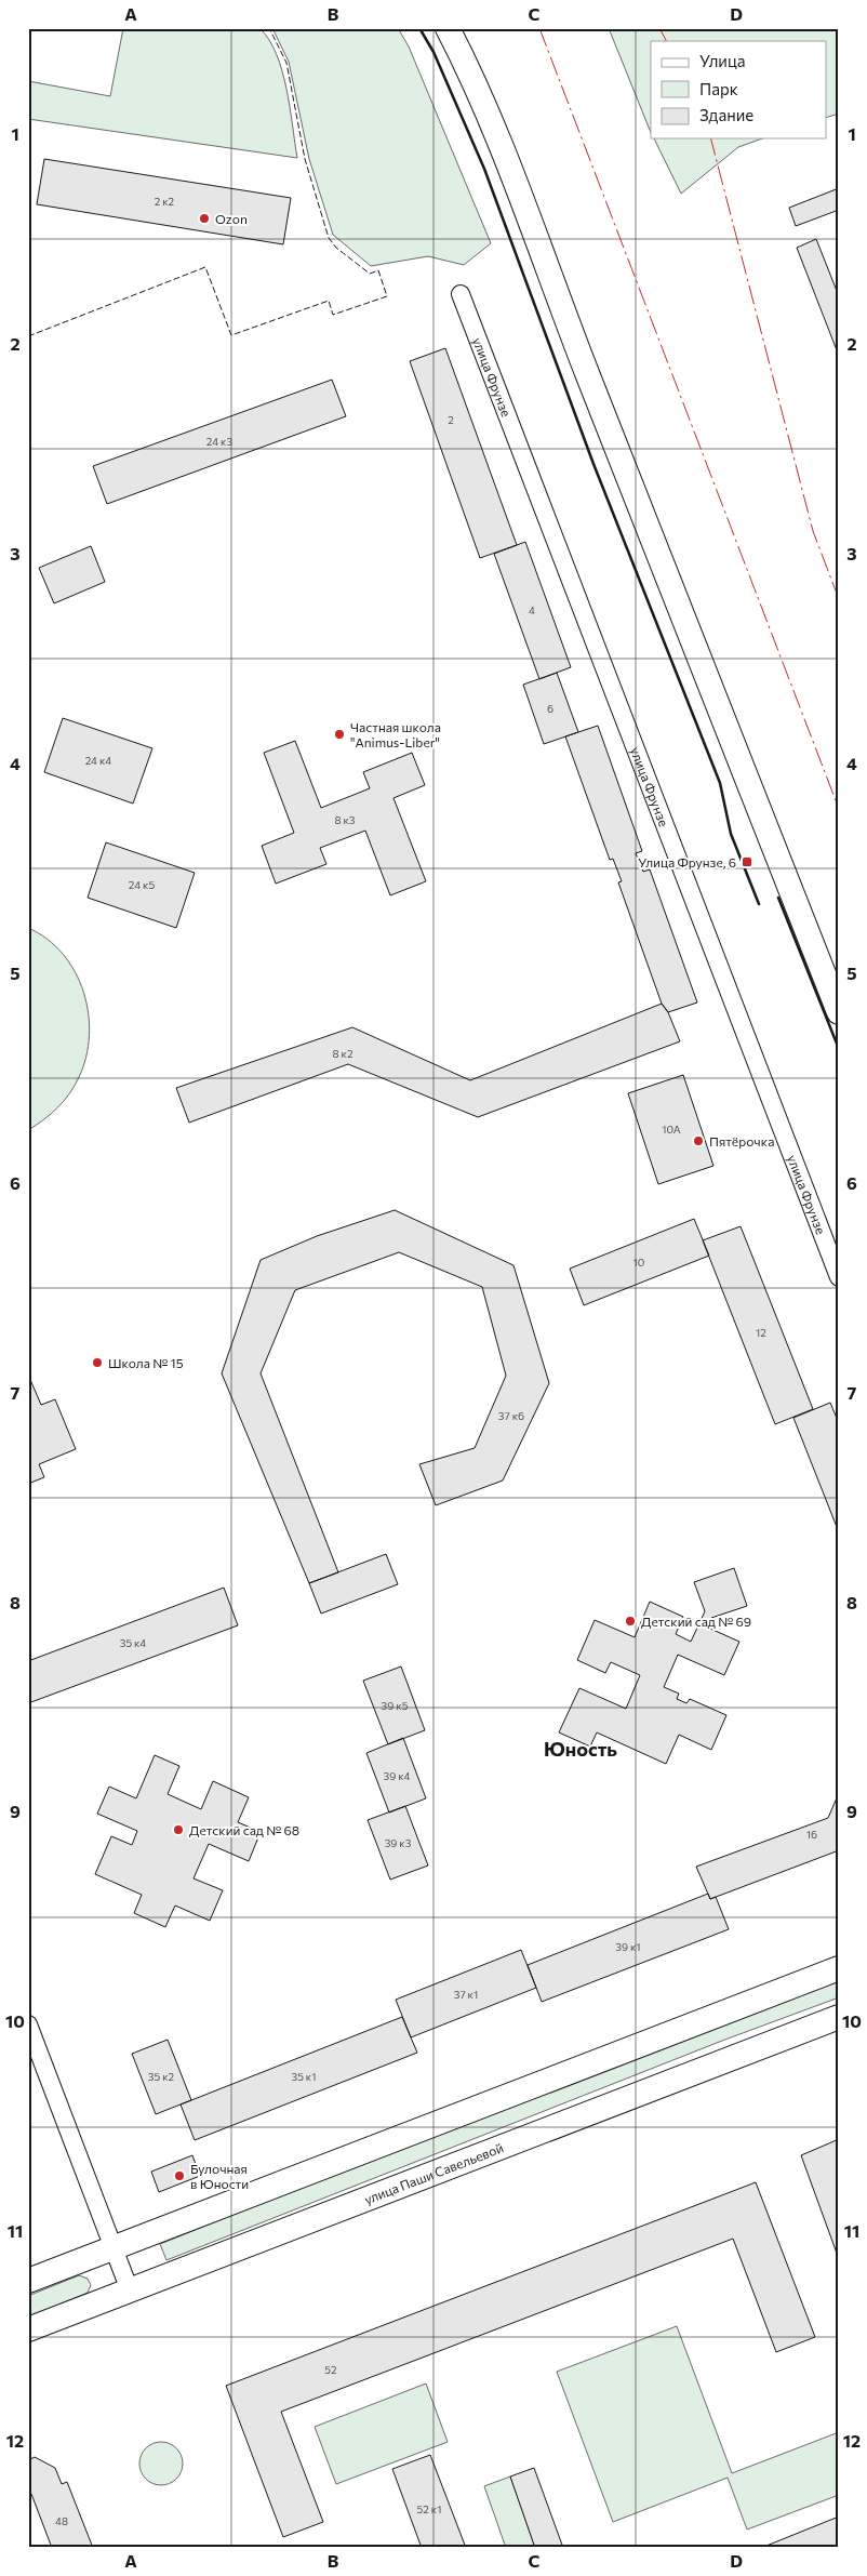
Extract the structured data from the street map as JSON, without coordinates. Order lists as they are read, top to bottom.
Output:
{
  "streets": {
    "main road": ["улица Паши Савельевой"],
    "street": ["улица Фрунзе"]
  },
  "districts": ["Юность"],
  "places": {
    "other": [
      "Ozon",
      "Частная школа \"Animus-Liber\"",
      "Пятёрочка",
      "Школа № 15",
      "Детский сад № 69",
      "Детский сад № 68",
      "Булочная в Юности"
    ],
    "transit": ["Улица Фрунзе, 6"]
  },
  "house_numbers": [
    "2 к2",
    "2",
    "24 к3",
    "4",
    "6",
    "24 к4",
    "8 к3",
    "24 к5",
    "8 к2",
    "10А",
    "10",
    "12",
    "37 к6",
    "35 к4",
    "39 к5",
    "39 к4",
    "16",
    "39 к3",
    "39 к1",
    "37 к1",
    "35 к2",
    "35 к1",
    "52",
    "52 к1",
    "48"
  ],
  "legend": ["Улица", "Парк", "Здание"],
  "grid": {
    "columns": [
      "A",
      "B",
      "C",
      "D"
    ],
    "rows": [
      "1",
      "2",
      "3",
      "4",
      "5",
      "6",
      "7",
      "8",
      "9",
      "10",
      "11",
      "12"
    ]
  }
}
